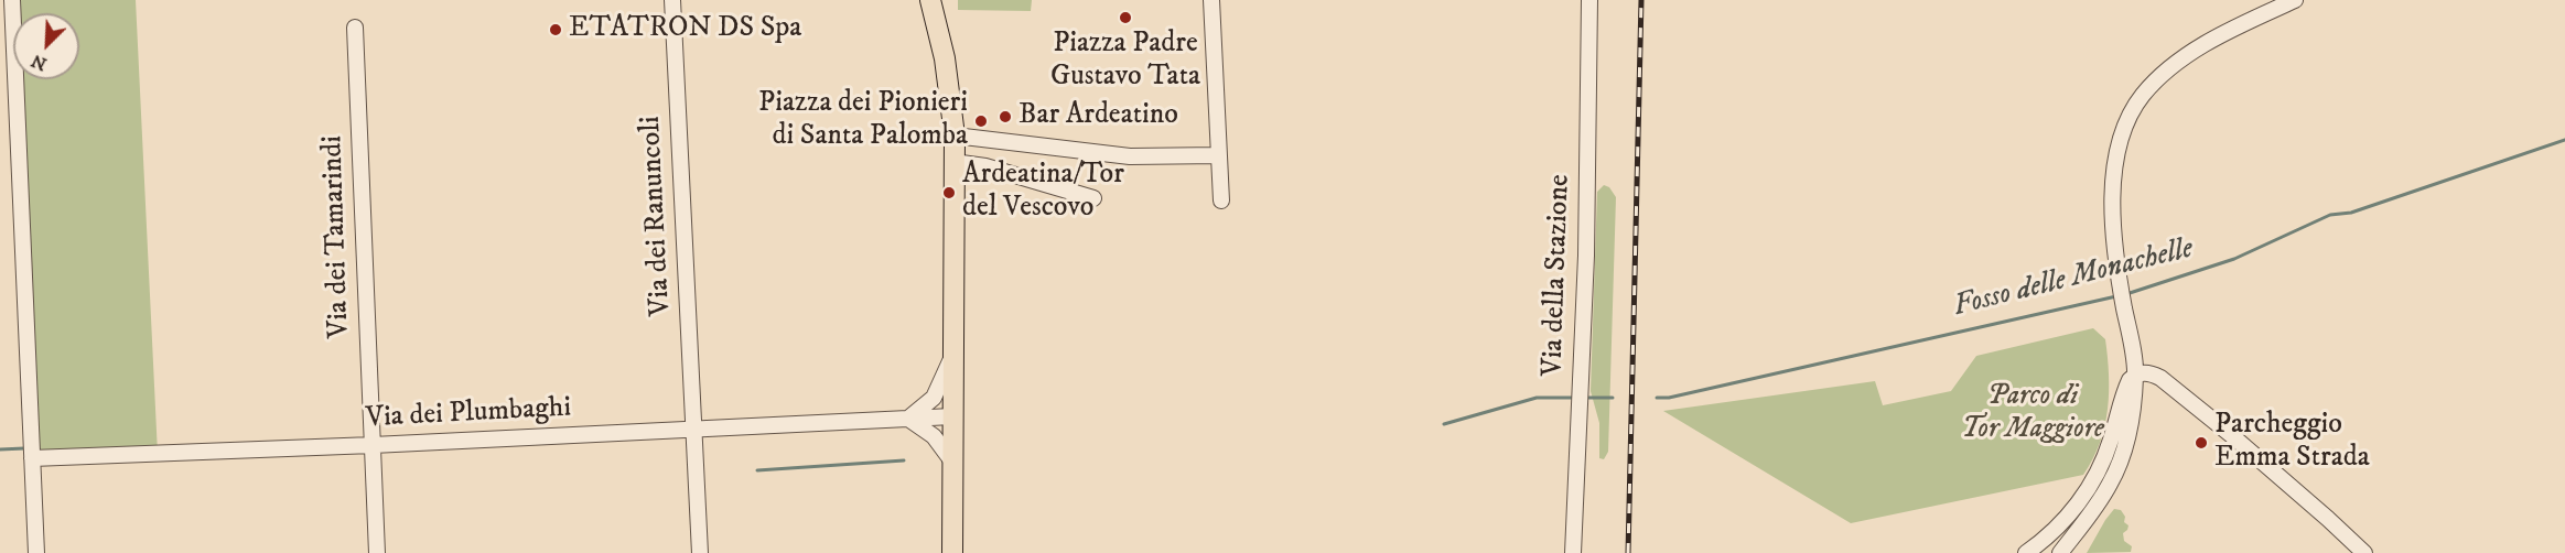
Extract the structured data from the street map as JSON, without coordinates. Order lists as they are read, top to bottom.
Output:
{
  "streets": {
    "street": [
      "Via dei Ranuncoli",
      "Via dei Tamarindi",
      "Via della Stazione",
      "Via dei Plumbaghi"
    ]
  },
  "crossings": [
    ["Via dei Ranuncoli", "Via dei Plumbaghi"],
    ["Via dei Tamarindi", "Via dei Plumbaghi"]
  ],
  "water": ["Fosso delle Monachelle"],
  "parks": ["Parco di Tor Maggiore"],
  "places": [
    "Piazza Padre Gustavo Tata",
    "ETATRON DS Spa",
    "Bar Ardeatino",
    "Piazza dei Pionieri di Santa Palomba",
    "Ardeatina/Tor del Vescovo",
    "Parcheggio Emma Strada"
  ],
  "north": "bottom left"
}
